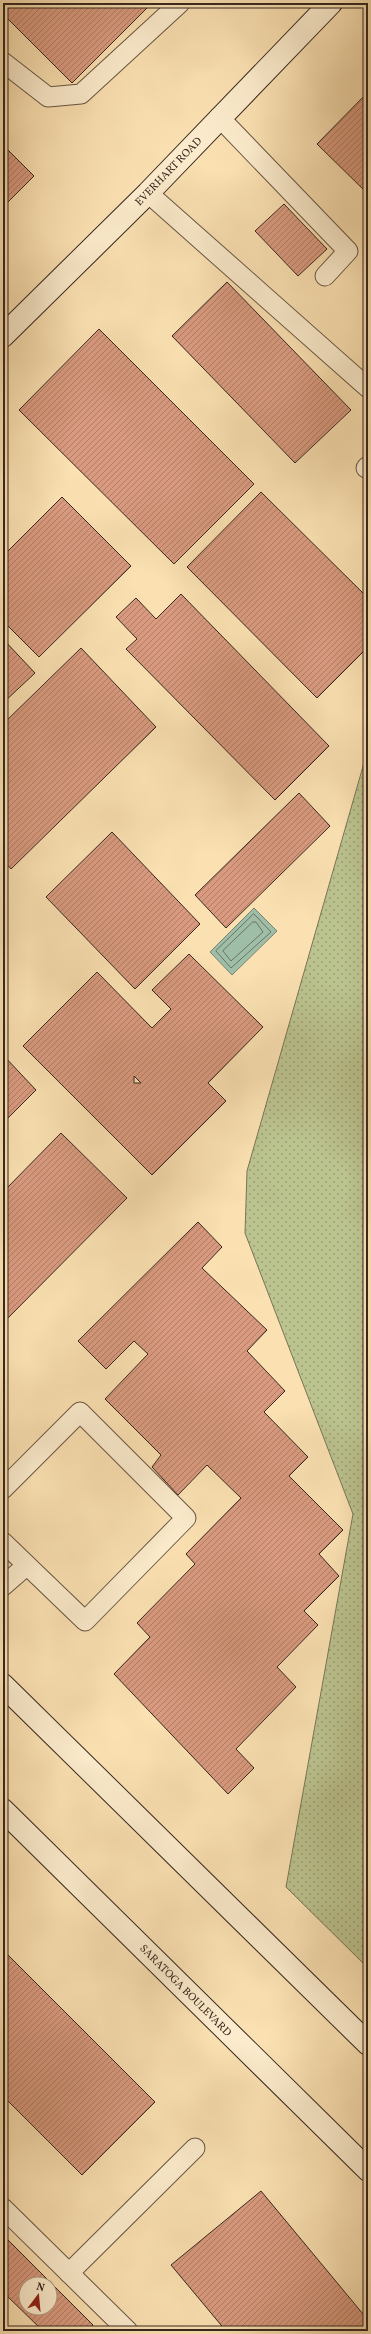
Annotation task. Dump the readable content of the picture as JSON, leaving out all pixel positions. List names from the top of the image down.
{
  "streets": {
    "main road": ["EVERHART ROAD", "SARATOGA BOULEVARD"]
  },
  "north": "top"
}
